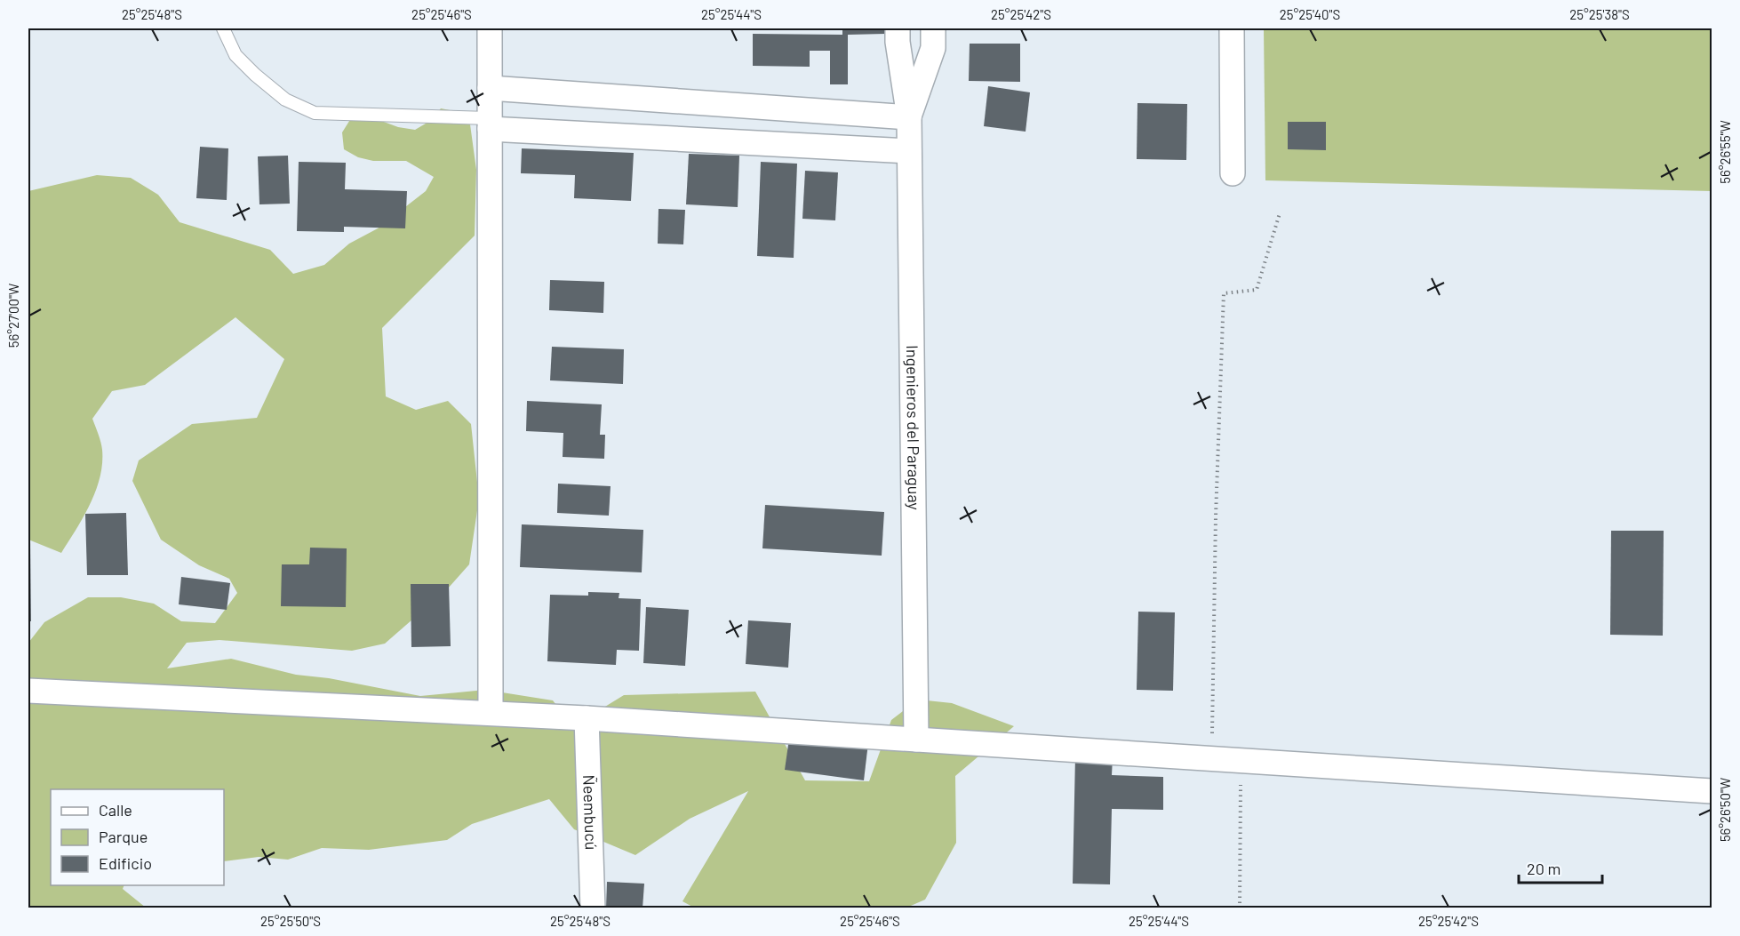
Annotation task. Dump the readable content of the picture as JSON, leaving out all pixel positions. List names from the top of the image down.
{
  "streets": {
    "street": ["Ingenieros del Paraguay", "Ñeembucú"]
  },
  "legend": ["Calle", "Parque", "Edificio"],
  "scale_bar": "20 m",
  "coordinates": [
    "25°25'48\"S",
    "25°25'46\"S",
    "25°25'44\"S",
    "25°25'42\"S",
    "25°25'40\"S",
    "25°25'38\"S",
    "56°26'55\"W",
    "56°27'00\"W",
    "56°26'50\"W",
    "25°25'50\"S"
  ]
}
